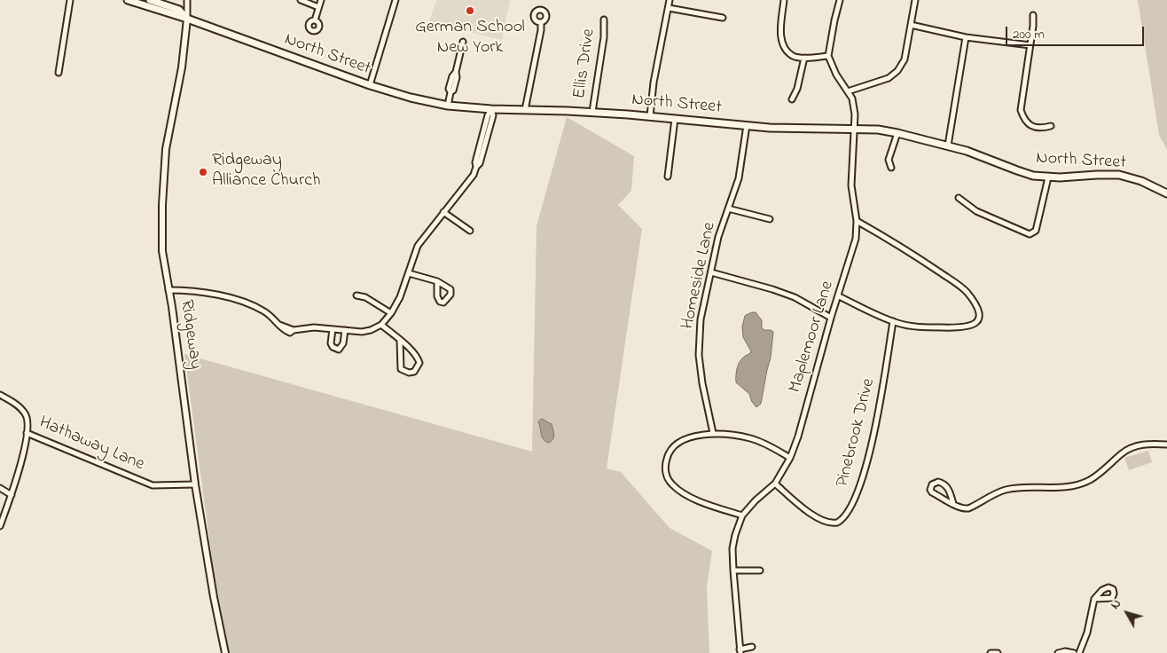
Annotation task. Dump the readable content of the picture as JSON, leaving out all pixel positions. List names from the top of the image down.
{
  "streets": {
    "main road": ["North Street"],
    "street": [
      "Ellis Drive",
      "Homeside Lane",
      "Ridgeway",
      "Maplemoor Lane",
      "Pinebrook Drive",
      "Hathaway Lane"
    ]
  },
  "crossings": [
    ["North Street", "Ellis Drive"],
    ["North Street", "Homeside Lane"],
    ["North Street", "Ridgeway"],
    ["North Street", "Maplemoor Lane"],
    ["Ridgeway", "Hathaway Lane"],
    ["Maplemoor Lane", "Pinebrook Drive"]
  ],
  "places": ["German School New York", "Ridgeway Alliance Church"],
  "scale_bar": "200 m",
  "north": "top left"
}
